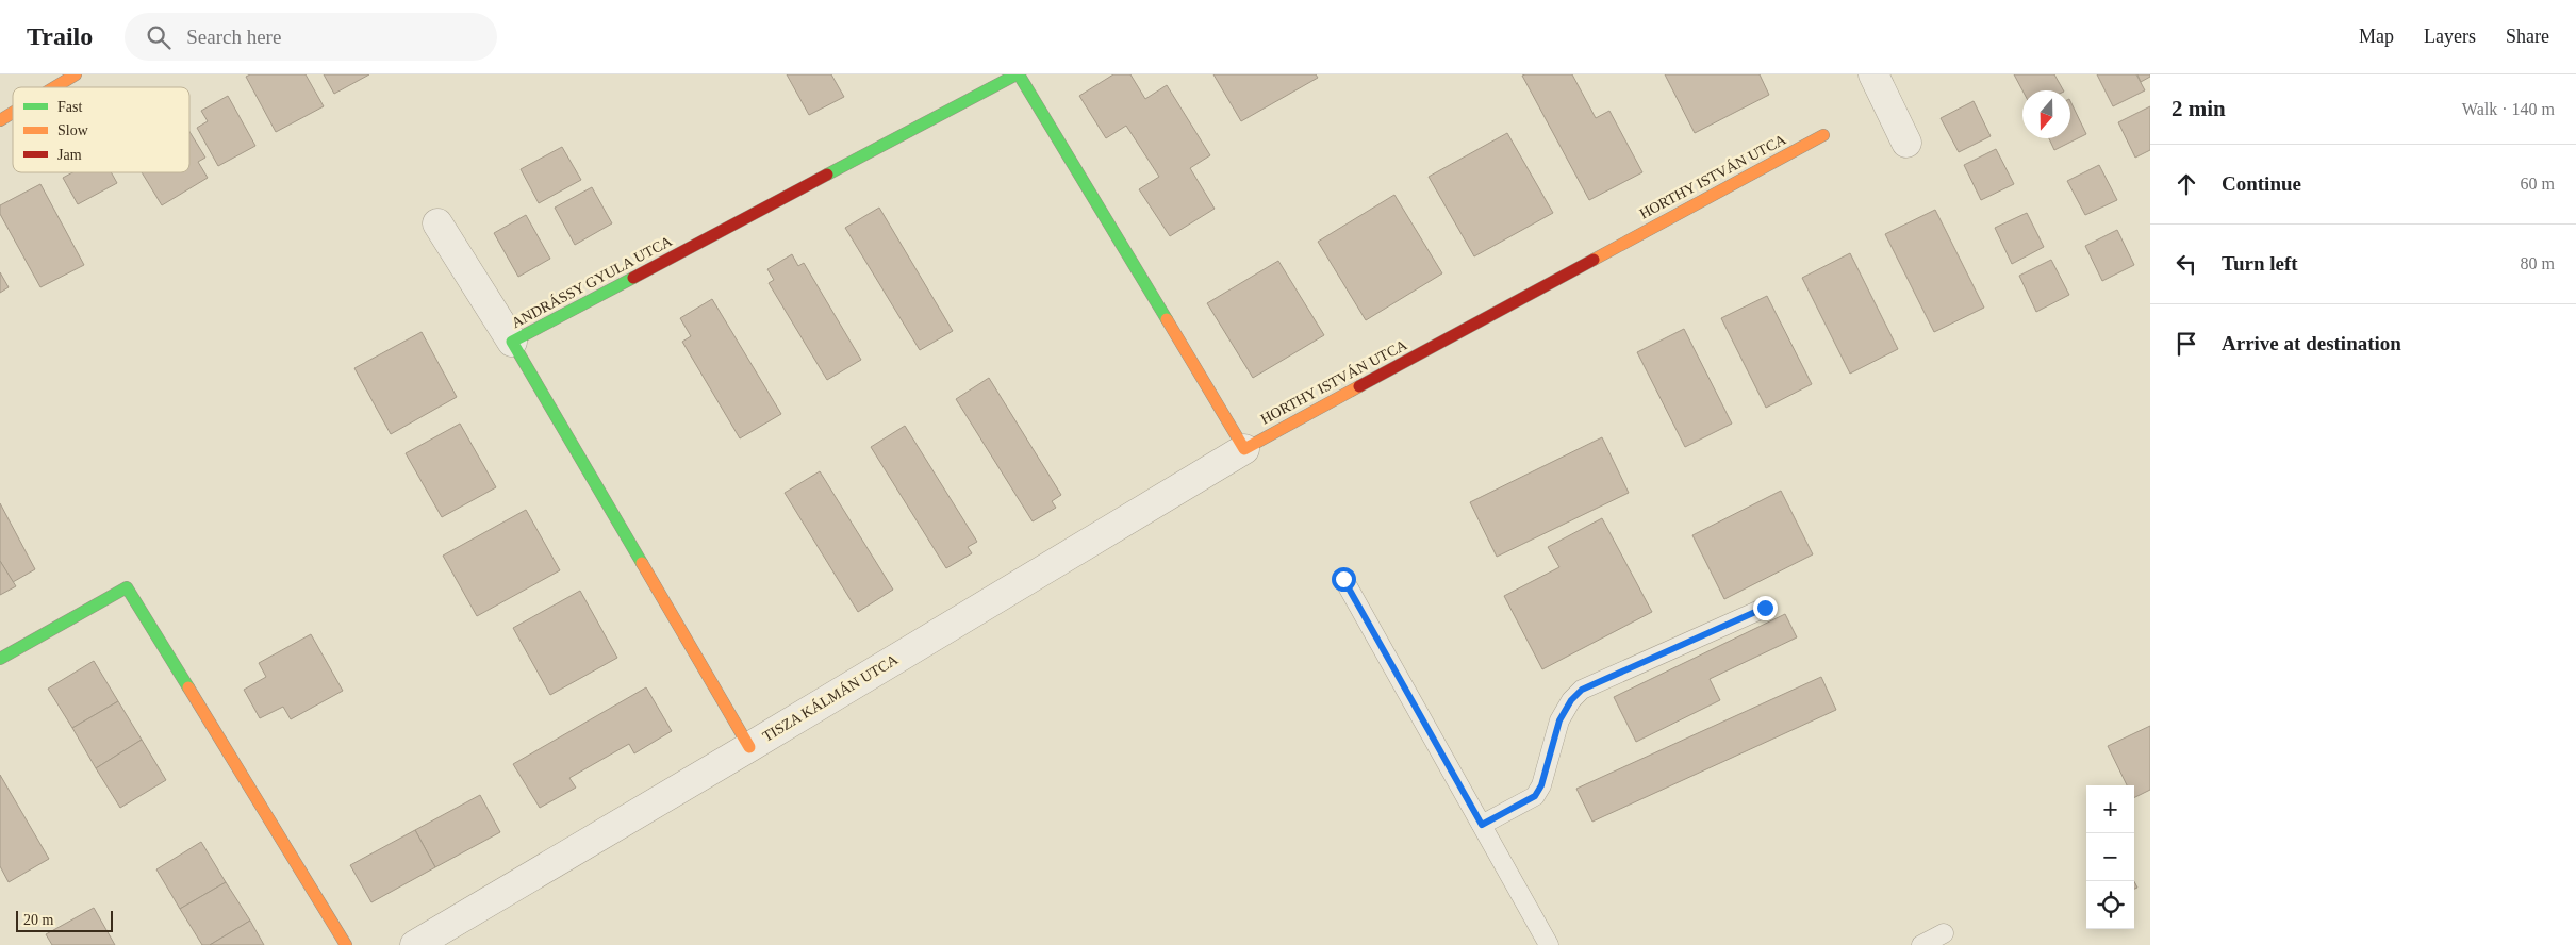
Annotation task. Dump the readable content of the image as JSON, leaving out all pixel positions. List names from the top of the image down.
{
  "streets": {
    "street": ["HORTHY ISTVÁN UTCA", "ANDRÁSSY GYULA UTCA", "TISZA KÁLMÁN UTCA"]
  },
  "crossings": [
    ["HORTHY ISTVÁN UTCA", "TISZA KÁLMÁN UTCA"],
    ["ANDRÁSSY GYULA UTCA", "TISZA KÁLMÁN UTCA"]
  ],
  "legend": ["Fast", "Slow", "Jam"],
  "scale_bar": "20 m",
  "north": "bottom",
  "page": {
    "header": "Trailo",
    "search": "Search here",
    "nav": ["Map", "Layers", "Share"],
    "heading": ["2 min", "Walk · 140 m"],
    "list": [
      ["Continue", "60 m"],
      ["Turn left", "80 m"],
      "Arrive at destination"
    ],
    "map_buttons": ["+", "−"],
    "scale": "20 m"
  }
}
